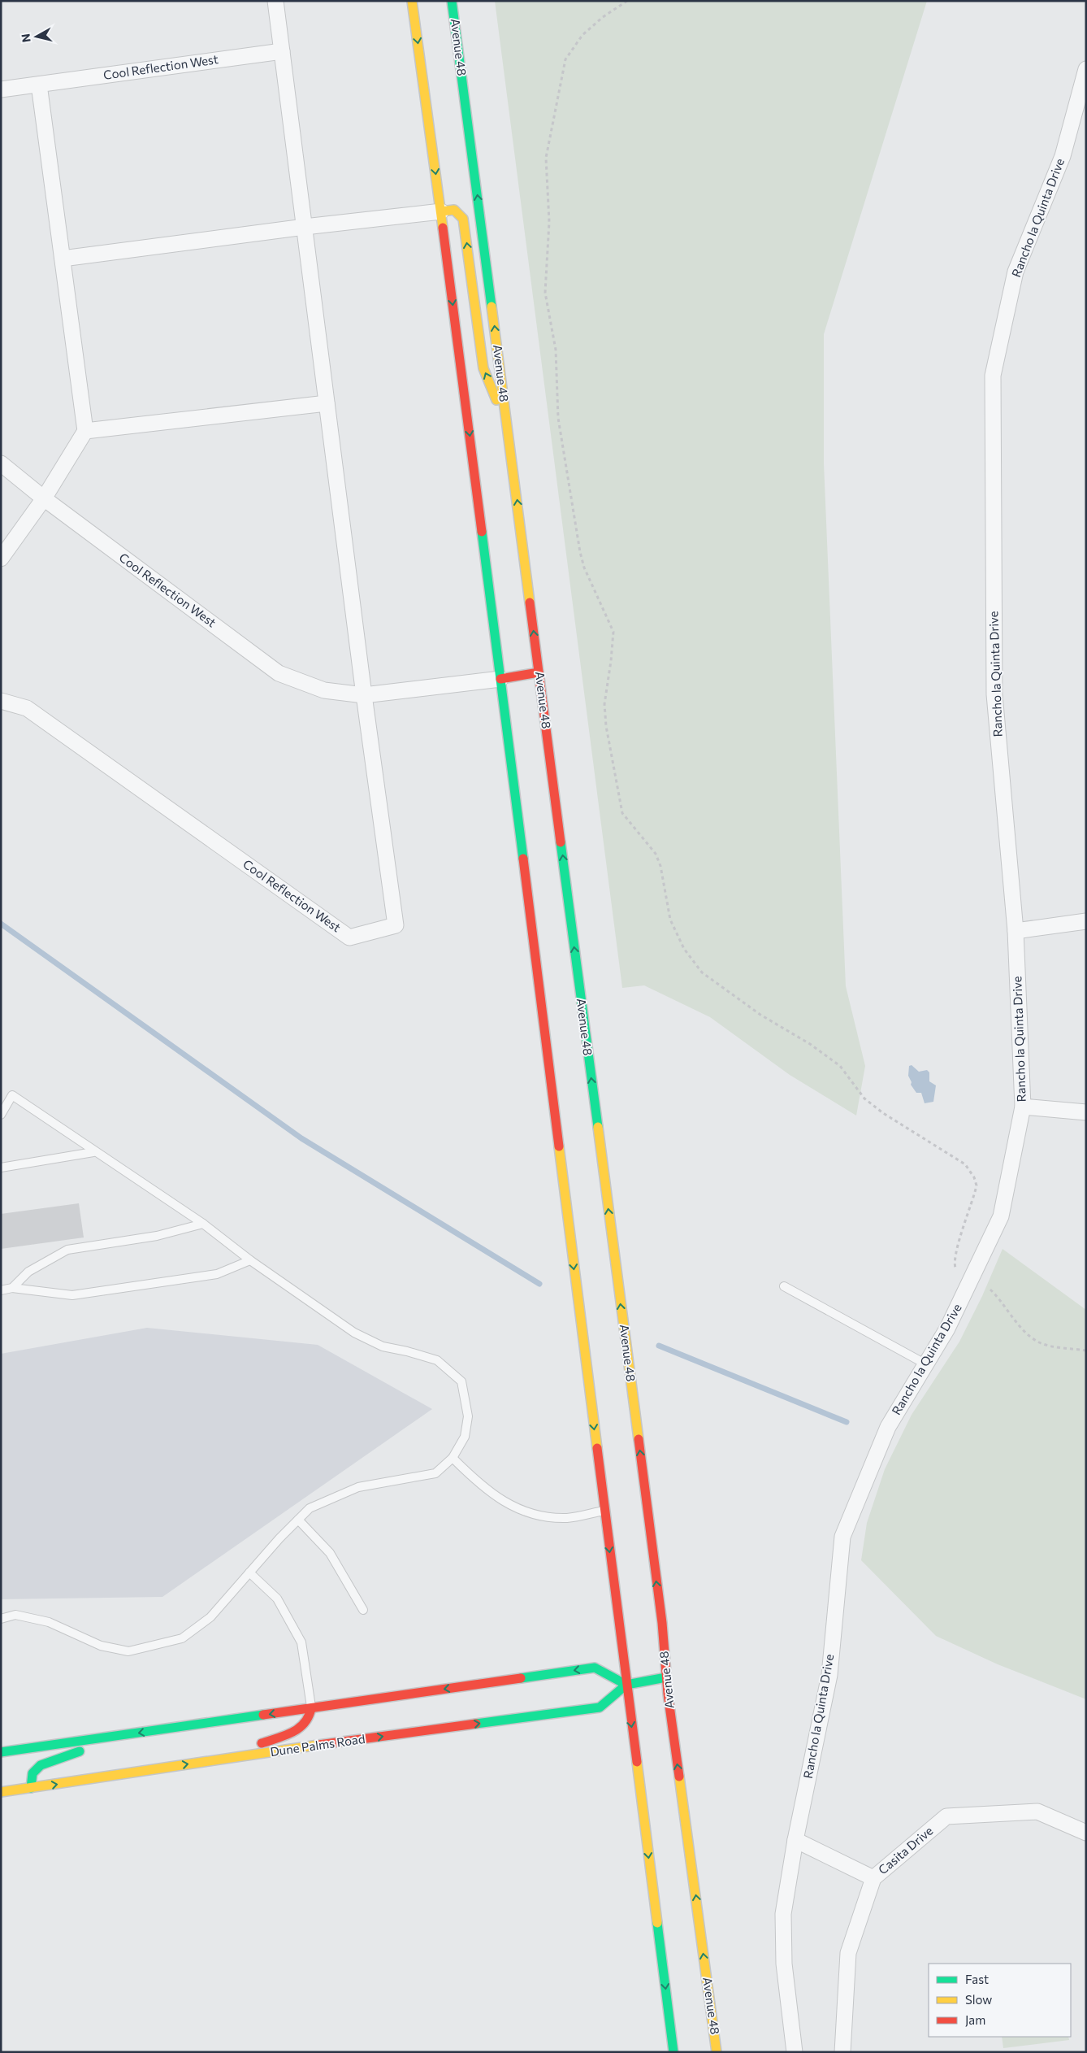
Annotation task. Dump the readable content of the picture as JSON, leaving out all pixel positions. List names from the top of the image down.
{
  "streets": {
    "main road": ["Avenue 48", "Dune Palms Road"],
    "street": ["Cool Reflection West", "Rancho la Quinta Drive", "Casita Drive"]
  },
  "legend": ["Fast", "Slow", "Jam"],
  "north": "left"
}
